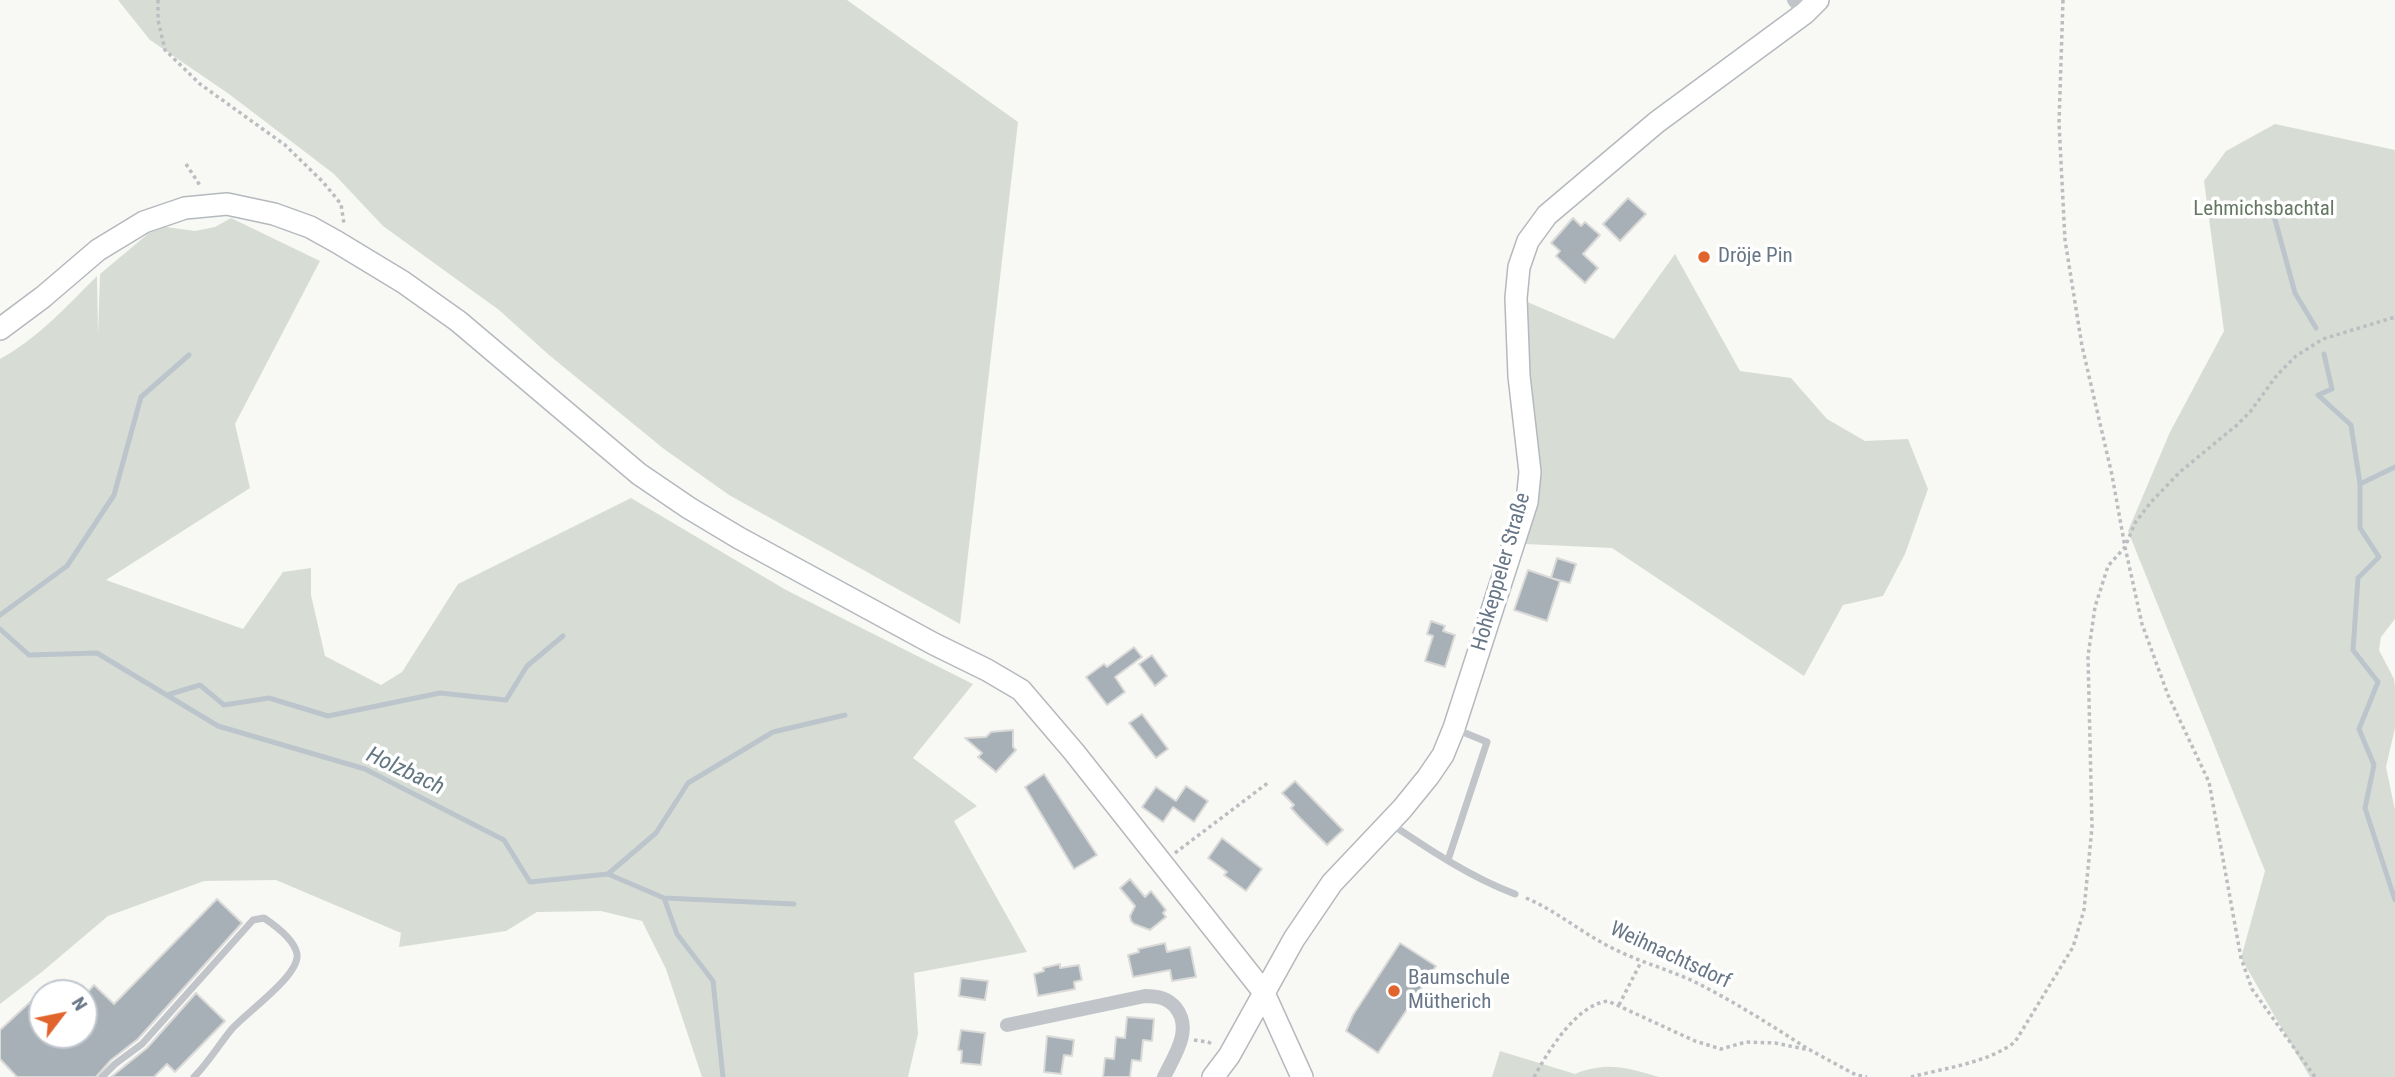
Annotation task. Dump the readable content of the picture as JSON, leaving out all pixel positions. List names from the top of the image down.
{
  "streets": {
    "street": ["Hohkeppeler Straße"],
    "path": ["Weihnachtsdorf"]
  },
  "water": ["Holzbach"],
  "parks": ["Lehmichsbachtal"],
  "places": ["Dröje Pin", "Baumschule Mütherich"],
  "north": "top right"
}
